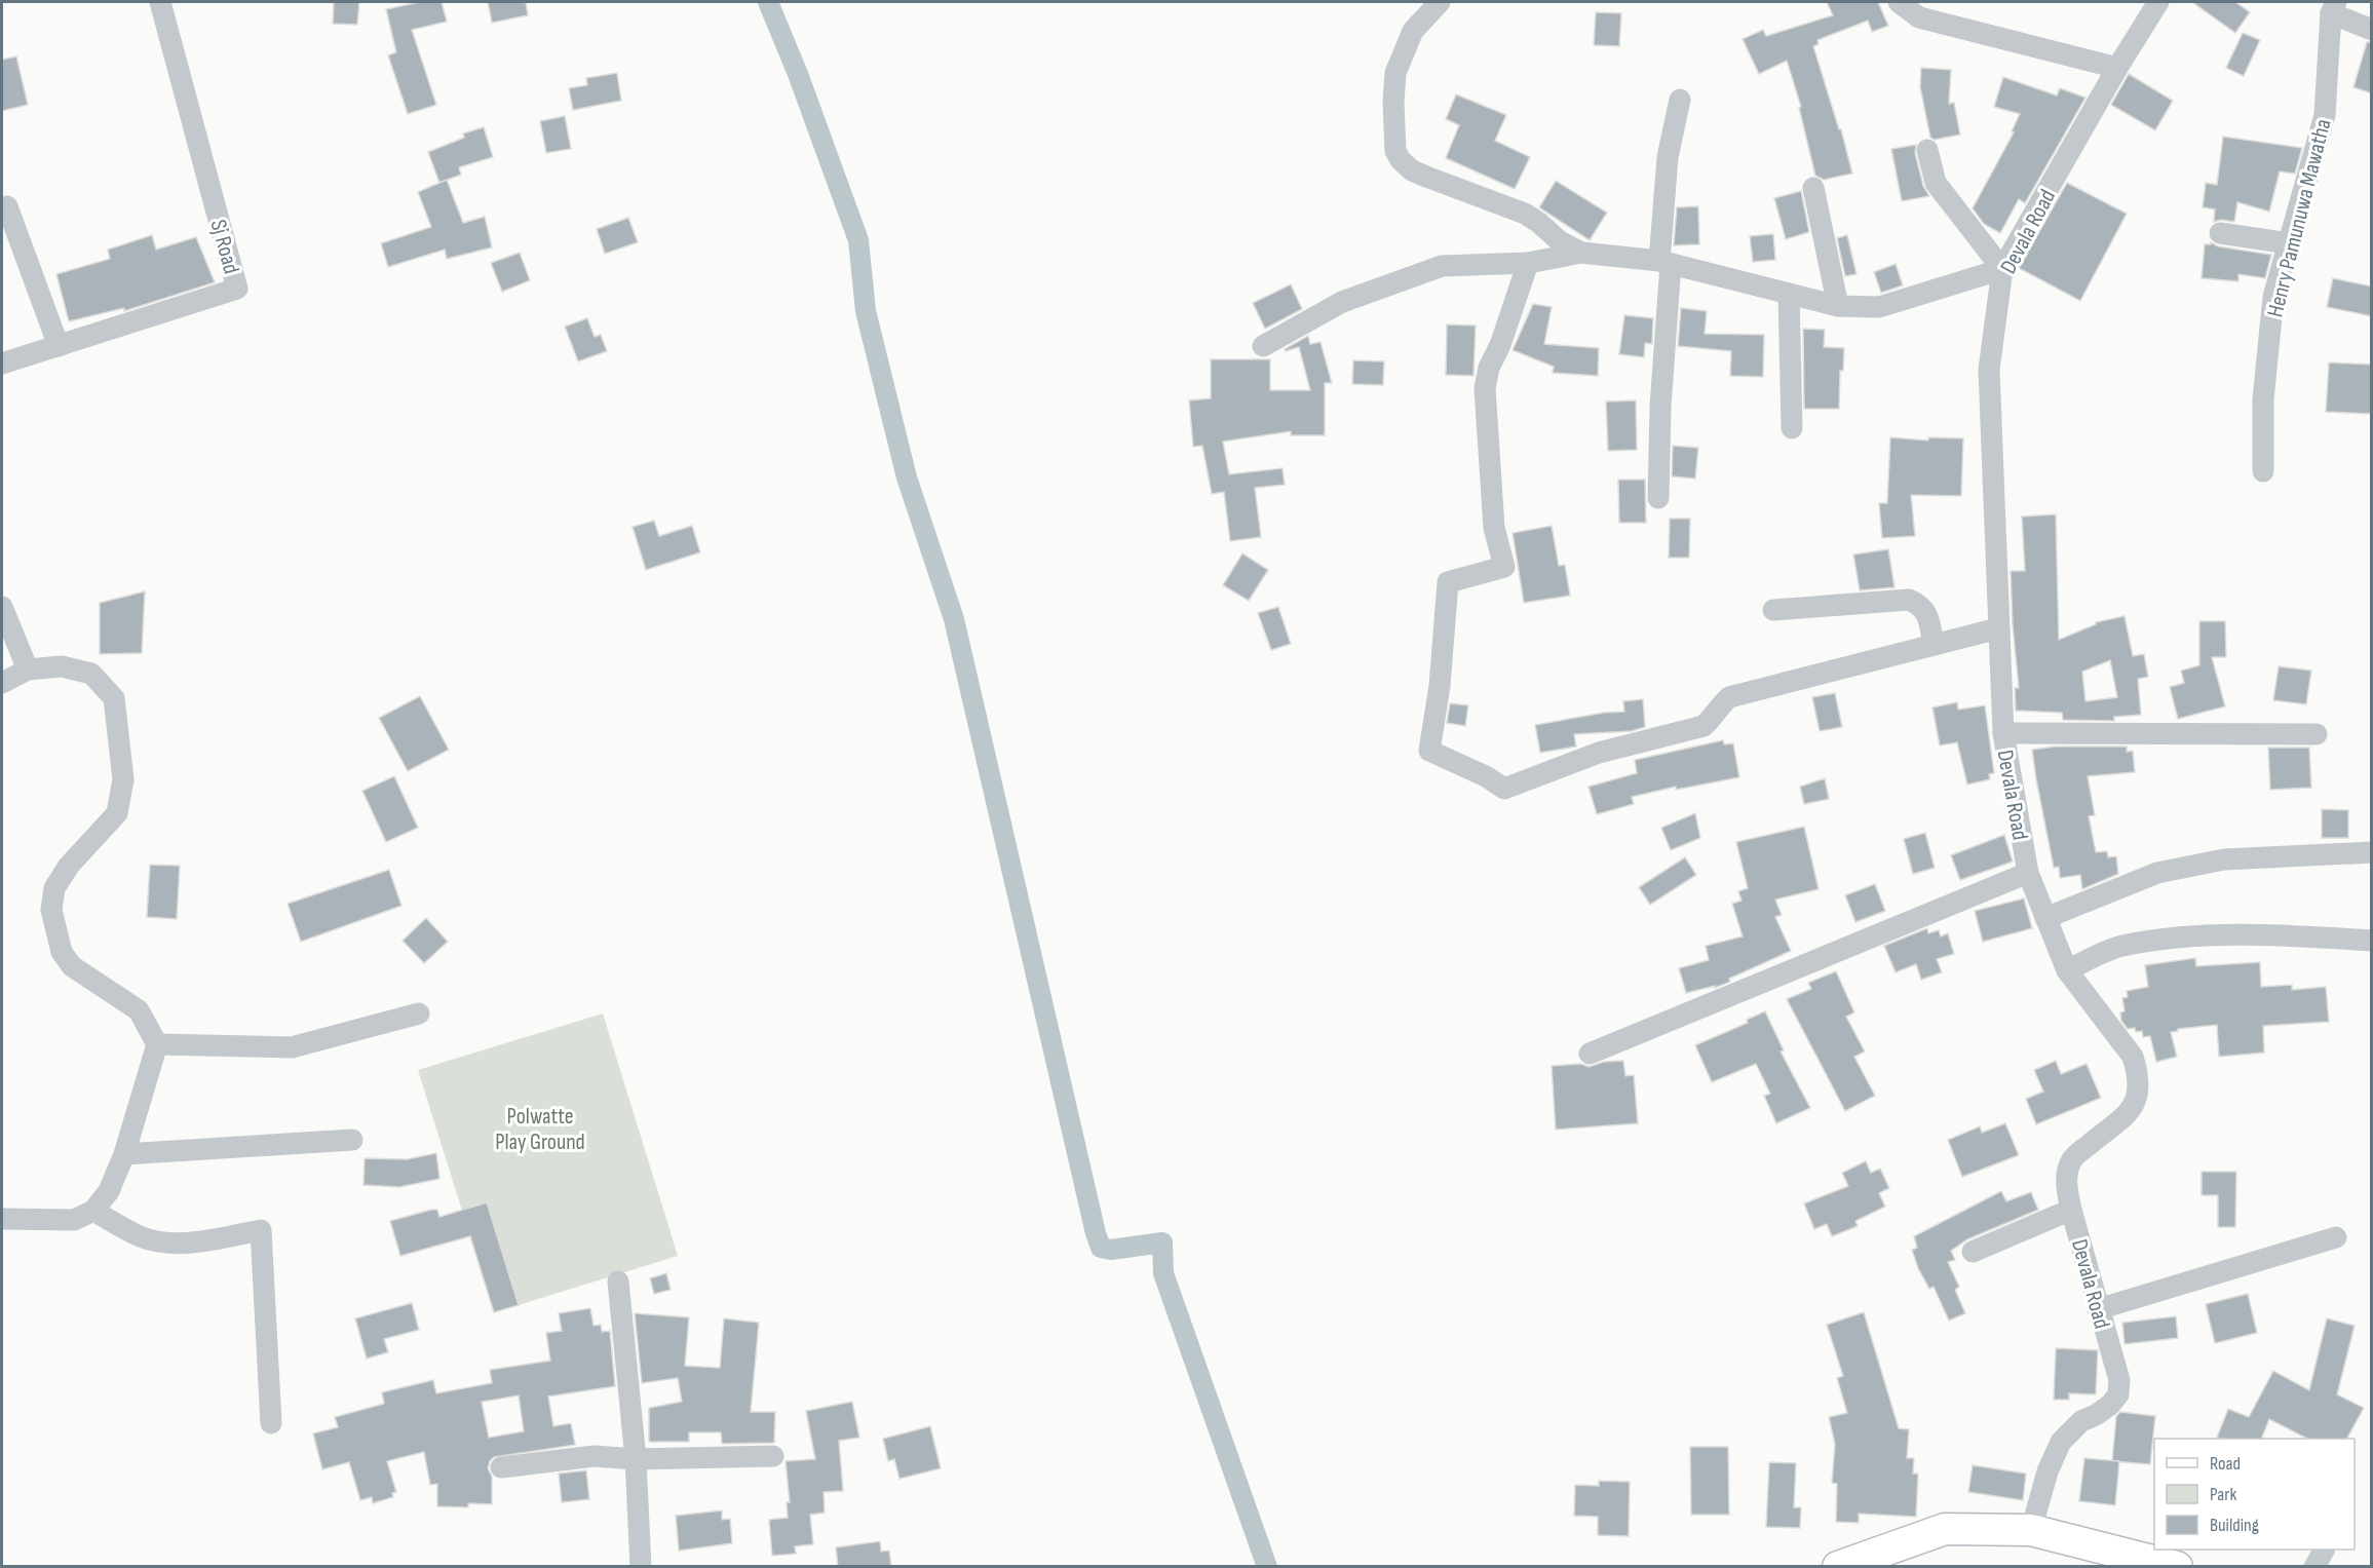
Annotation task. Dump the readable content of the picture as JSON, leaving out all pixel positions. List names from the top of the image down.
{
  "streets": {
    "street": ["Henry Pamunuwa Mawatha", "Devala Road", "Sj Road"]
  },
  "parks": ["Polwatte Play Ground"],
  "legend": ["Road", "Park", "Building"]
}
